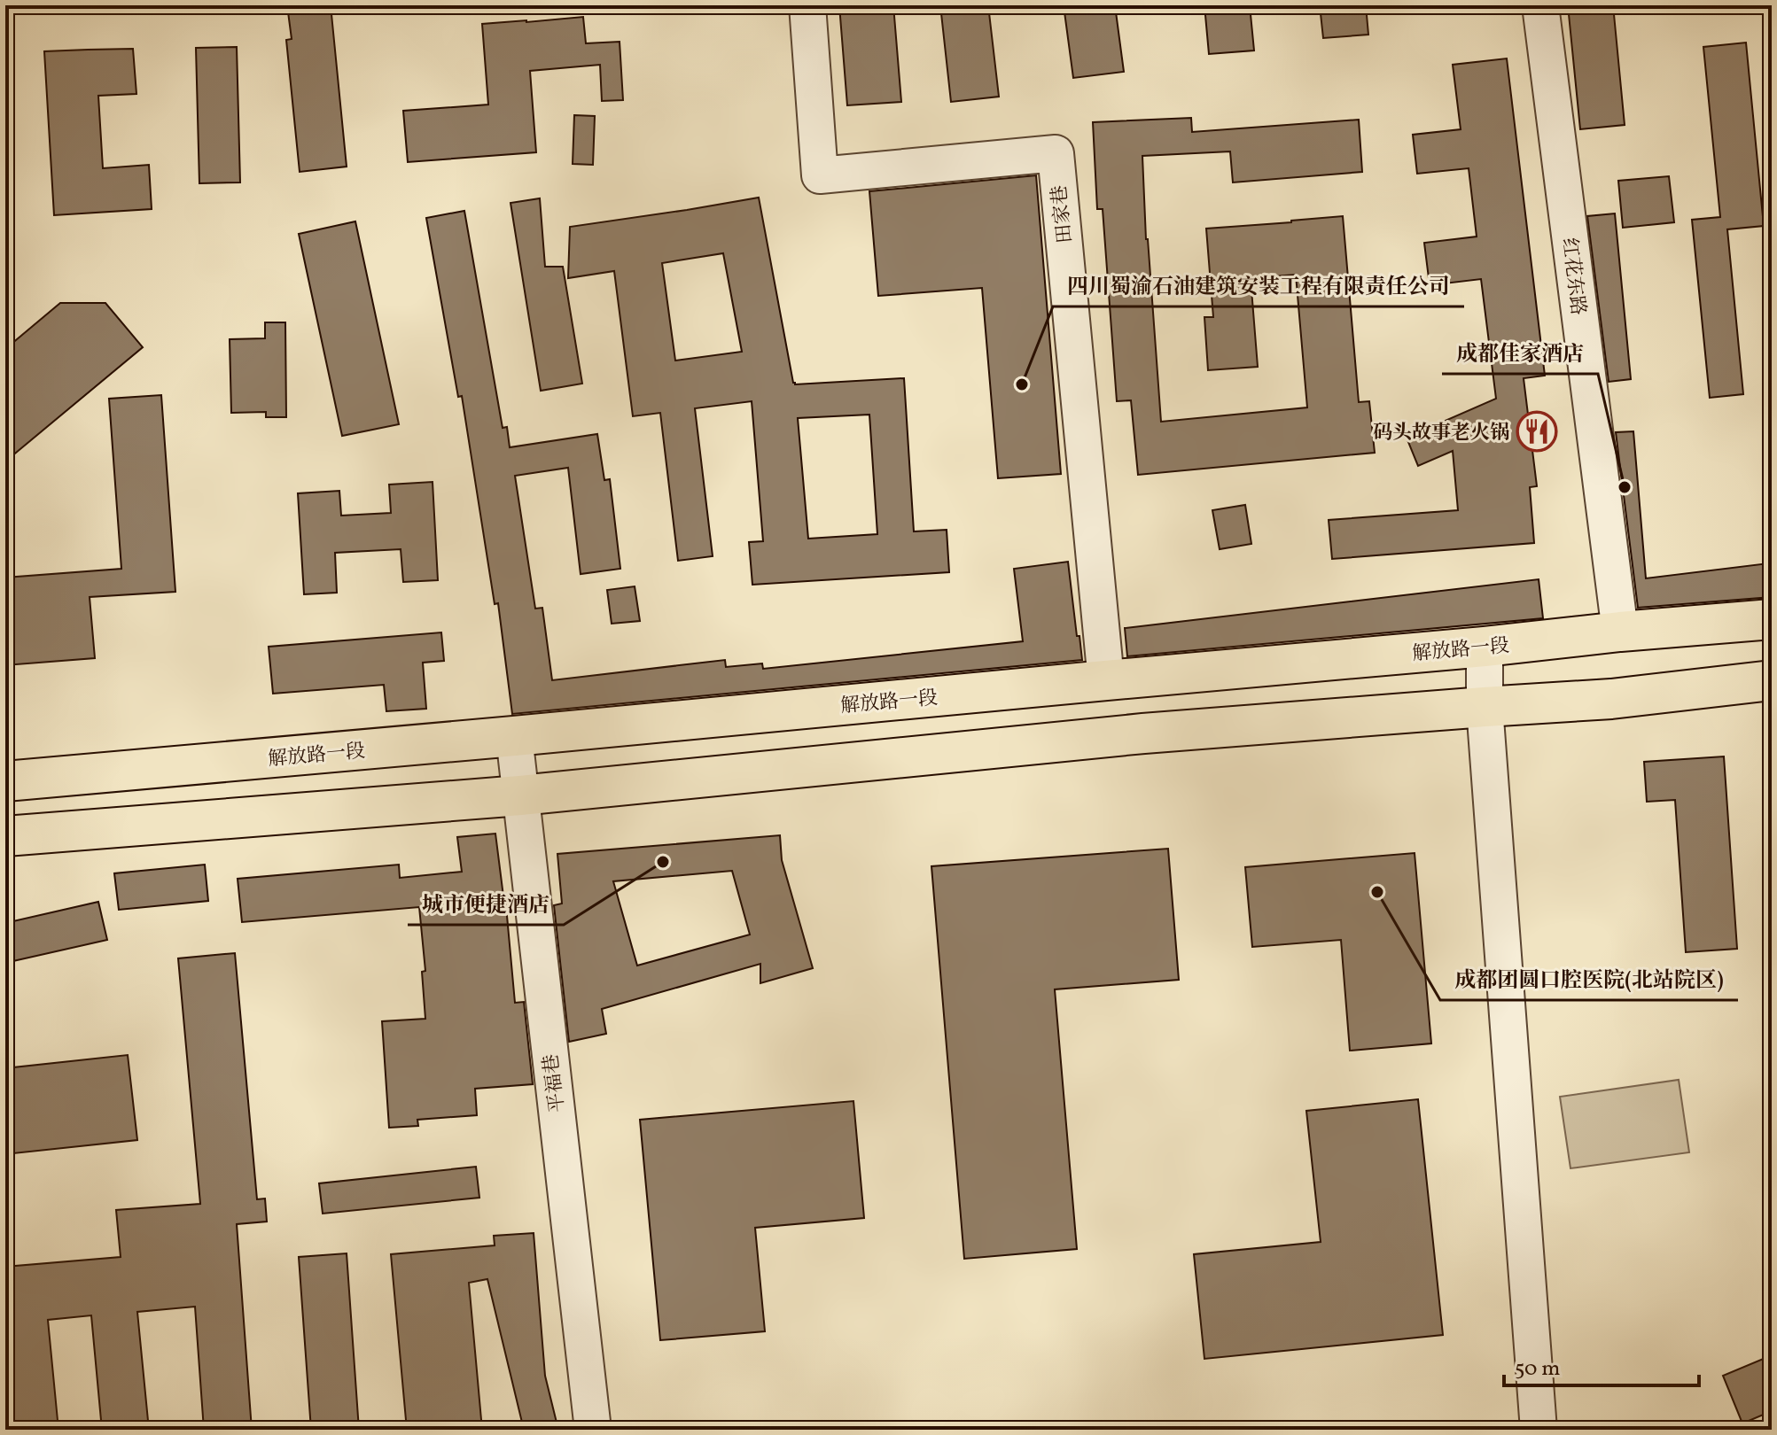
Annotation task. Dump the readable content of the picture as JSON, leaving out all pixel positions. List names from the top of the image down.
{
  "streets": {
    "main road": ["解放路一段"],
    "street": ["田家巷", "红花东路", "平福巷"]
  },
  "crossings": [
    ["田家巷", "解放路一段"],
    ["红花东路", "解放路一段"],
    ["解放路一段", "平福巷"]
  ],
  "places": {
    "other": [
      "四川蜀渝石油建筑安装工程有限责任公司",
      "成都佳家酒店",
      "城市便捷酒店",
      "成都团圆口腔医院(北站院区)"
    ],
    "restaurant": ["码头故事老火锅"]
  },
  "scale_bar": "50 m"
}
